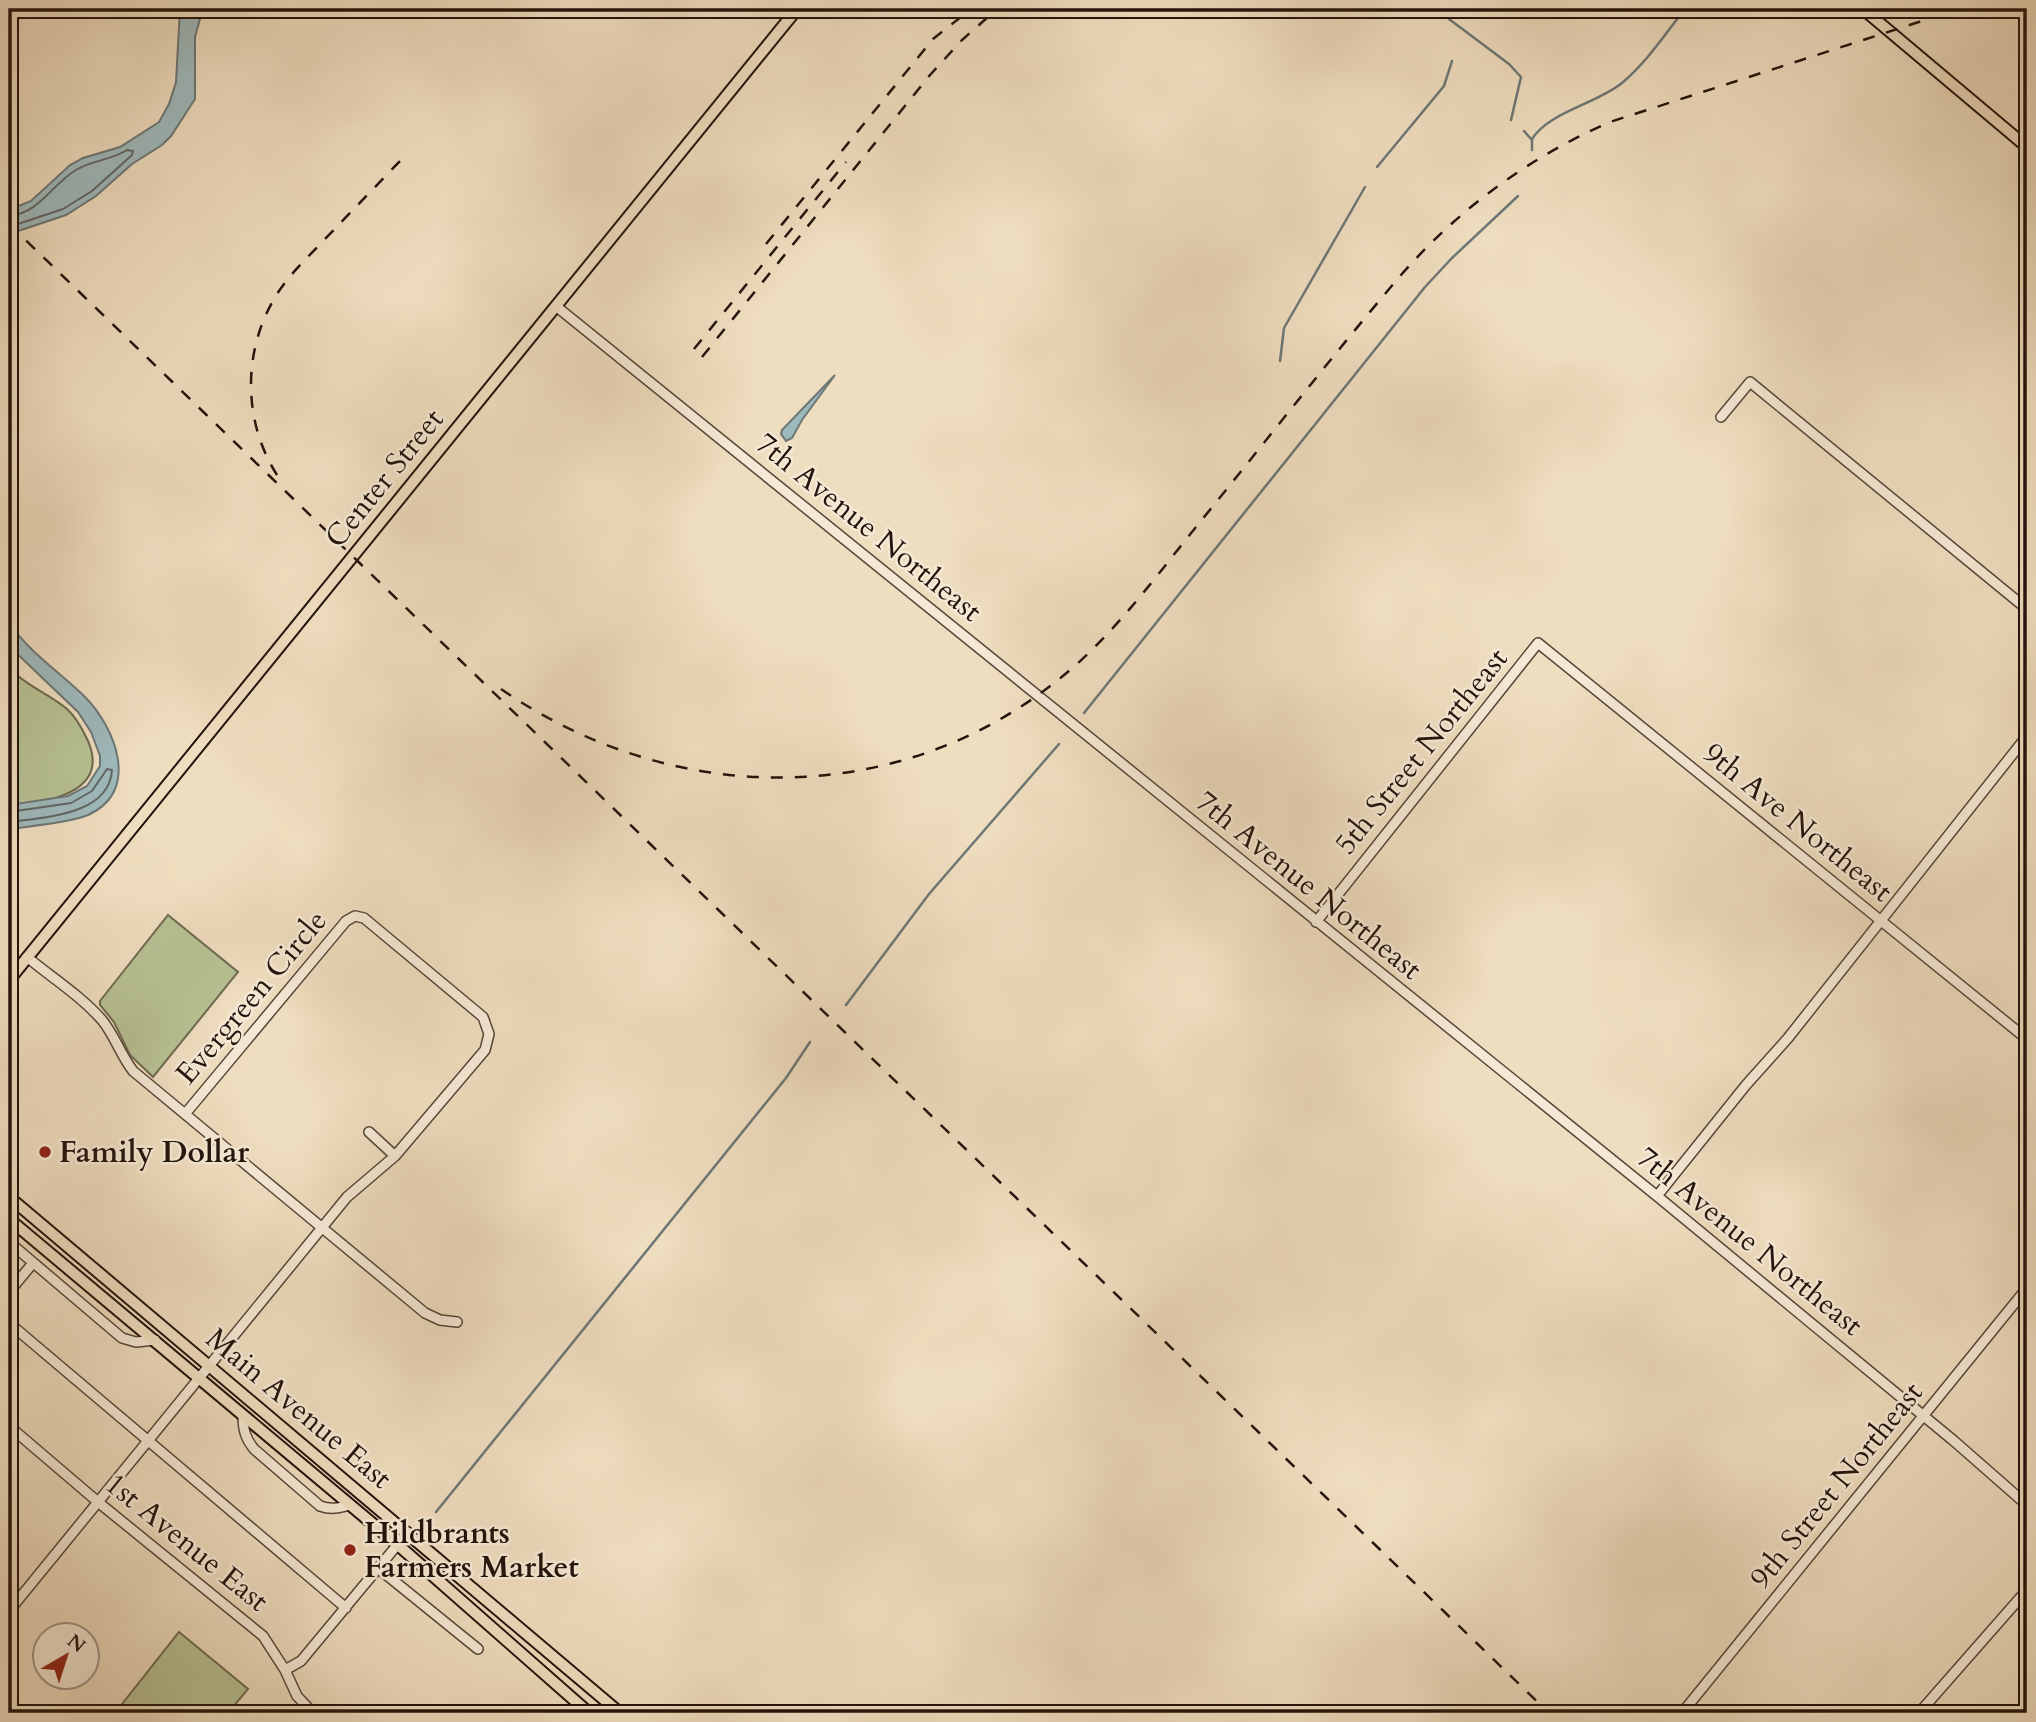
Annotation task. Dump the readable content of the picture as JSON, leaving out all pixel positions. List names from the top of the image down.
{
  "streets": {
    "main road": ["Center Street", "Main Avenue East"],
    "street": [
      "7th Avenue Northeast",
      "5th Street Northeast",
      "9th Ave Northeast",
      "Evergreen Circle",
      "9th Street Northeast",
      "1st Avenue East"
    ]
  },
  "crossings": [
    ["Center Street", "7th Avenue Northeast"],
    ["7th Avenue Northeast", "5th Street Northeast"],
    ["7th Avenue Northeast", "9th Street Northeast"],
    ["5th Street Northeast", "9th Ave Northeast"],
    ["Evergreen Circle", "Main Avenue East"],
    ["Evergreen Circle", "1st Avenue East"]
  ],
  "places": ["Family Dollar", "Hildbrants Farmers Market"],
  "north": "top right"
}
